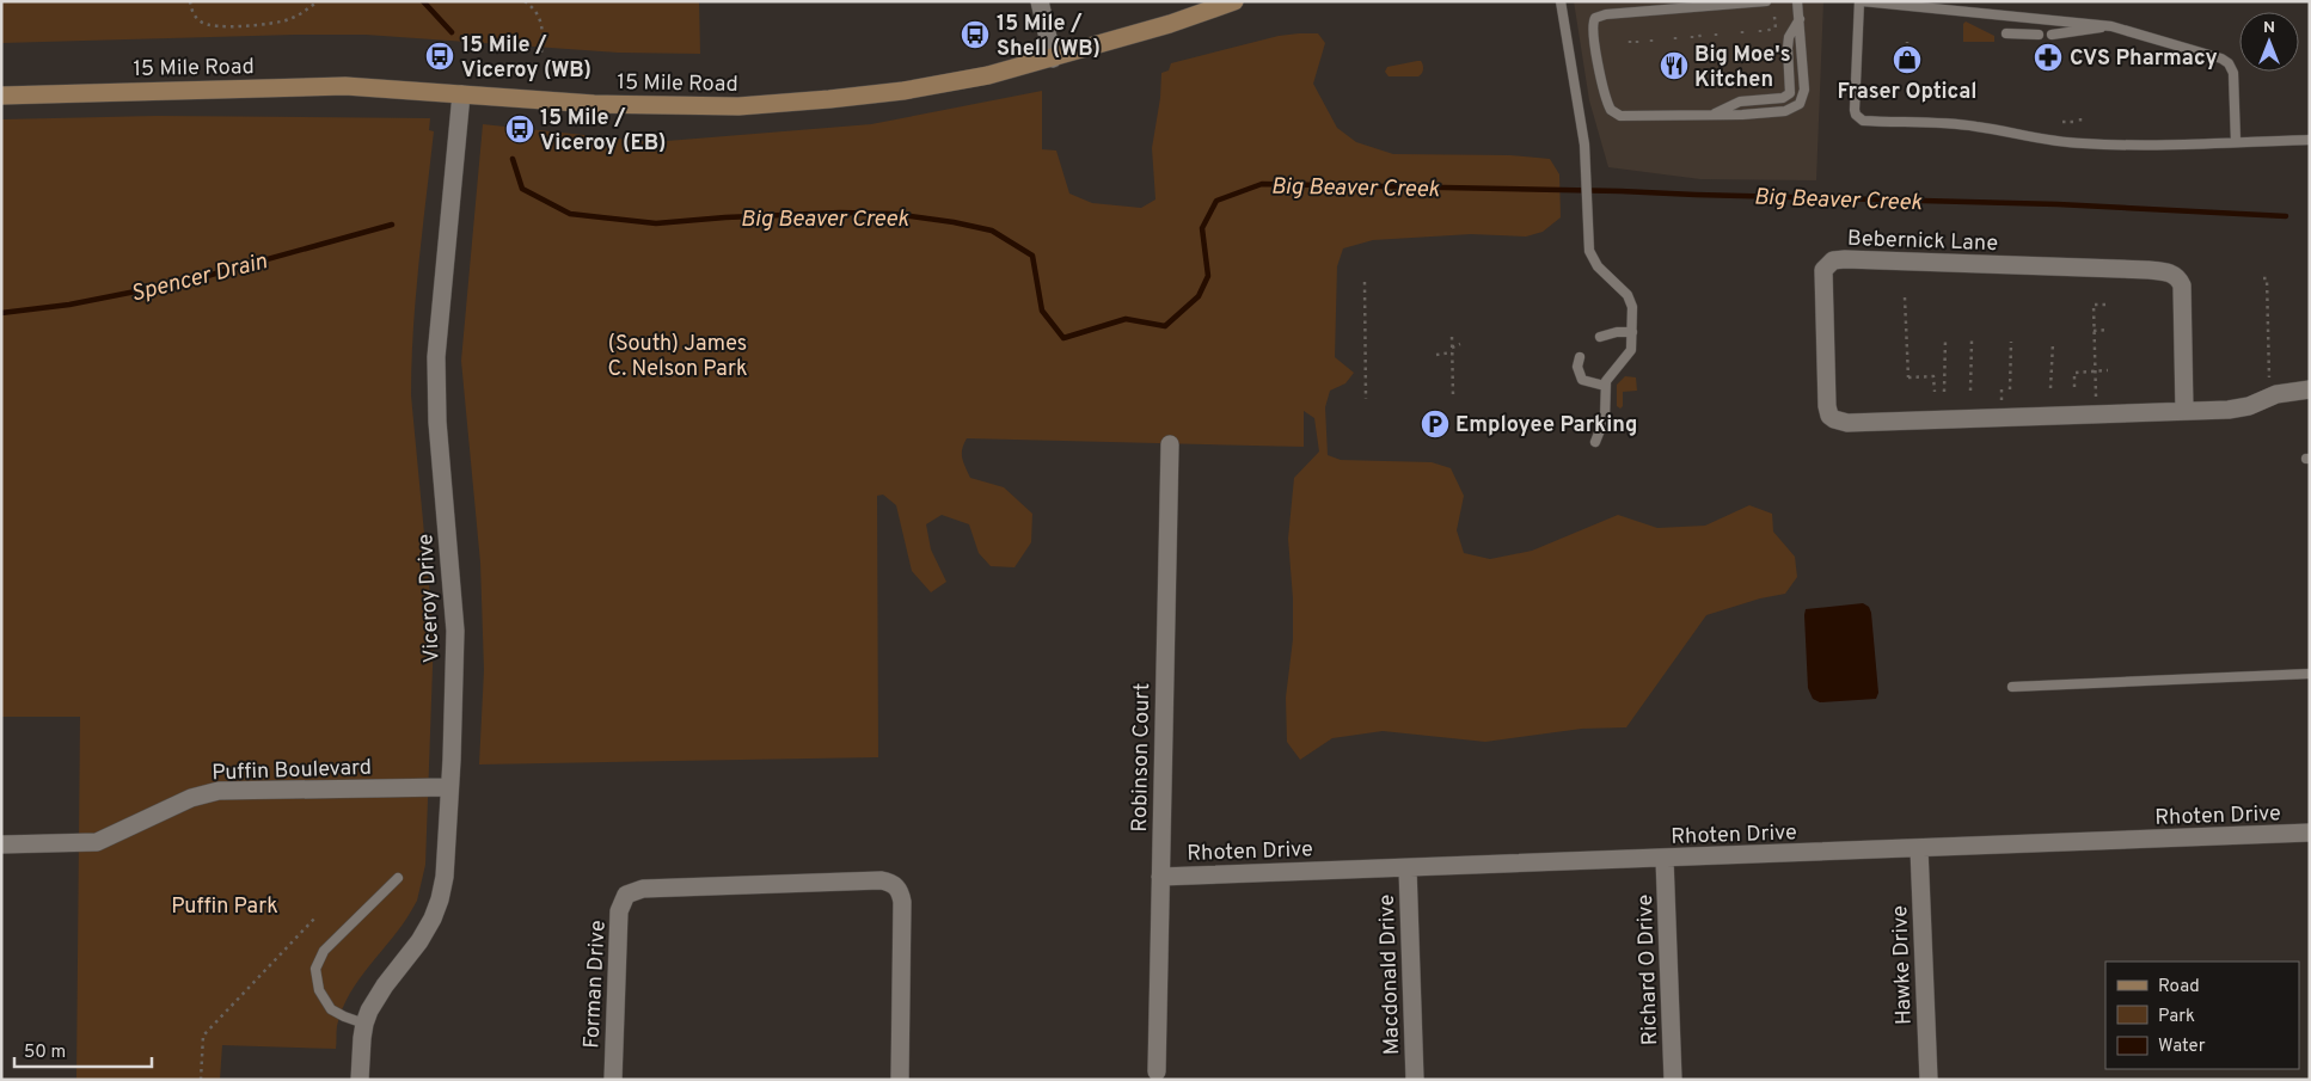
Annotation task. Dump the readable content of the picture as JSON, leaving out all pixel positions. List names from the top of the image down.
{
  "streets": {
    "main road": ["15 Mile Road"],
    "street": [
      "Bebernick Lane",
      "Viceroy Drive",
      "Robinson Court",
      "Puffin Boulevard",
      "Rhoten Drive",
      "Hawke Drive",
      "Richard O Drive",
      "Macdonald Drive",
      "Forman Drive"
    ]
  },
  "crossings": [
    ["15 Mile Road", "Viceroy Drive"],
    ["Viceroy Drive", "Puffin Boulevard"],
    ["Robinson Court", "Rhoten Drive"],
    ["Rhoten Drive", "Hawke Drive"],
    ["Rhoten Drive", "Richard O Drive"],
    ["Rhoten Drive", "Macdonald Drive"]
  ],
  "water": ["Big Beaver Creek", "Spencer Drain"],
  "parks": ["(South) James C. Nelson Park", "Puffin Park"],
  "places": {
    "bus stop": ["15 Mile / Shell (WB)", "15 Mile / Viceroy (WB)", "15 Mile / Viceroy (EB)"],
    "pharmacy": ["CVS Pharmacy"],
    "shop": ["Fraser Optical"],
    "restaurant": ["Big Moe's Kitchen"],
    "parking": ["Employee Parking"]
  },
  "legend": ["Road", "Park", "Water"],
  "scale_bar": "50 m",
  "north": "top"
}
